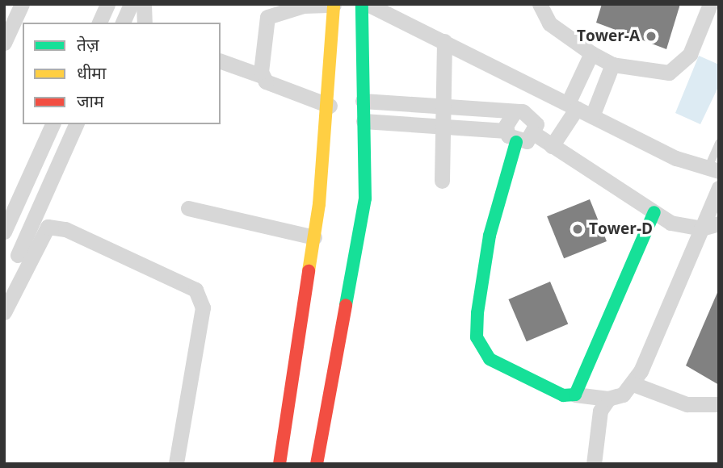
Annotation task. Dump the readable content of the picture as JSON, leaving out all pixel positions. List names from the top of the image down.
{
  "places": ["Tower-A", "Tower-D"],
  "legend": ["तेज़", "धीमा", "जाम"]
}
